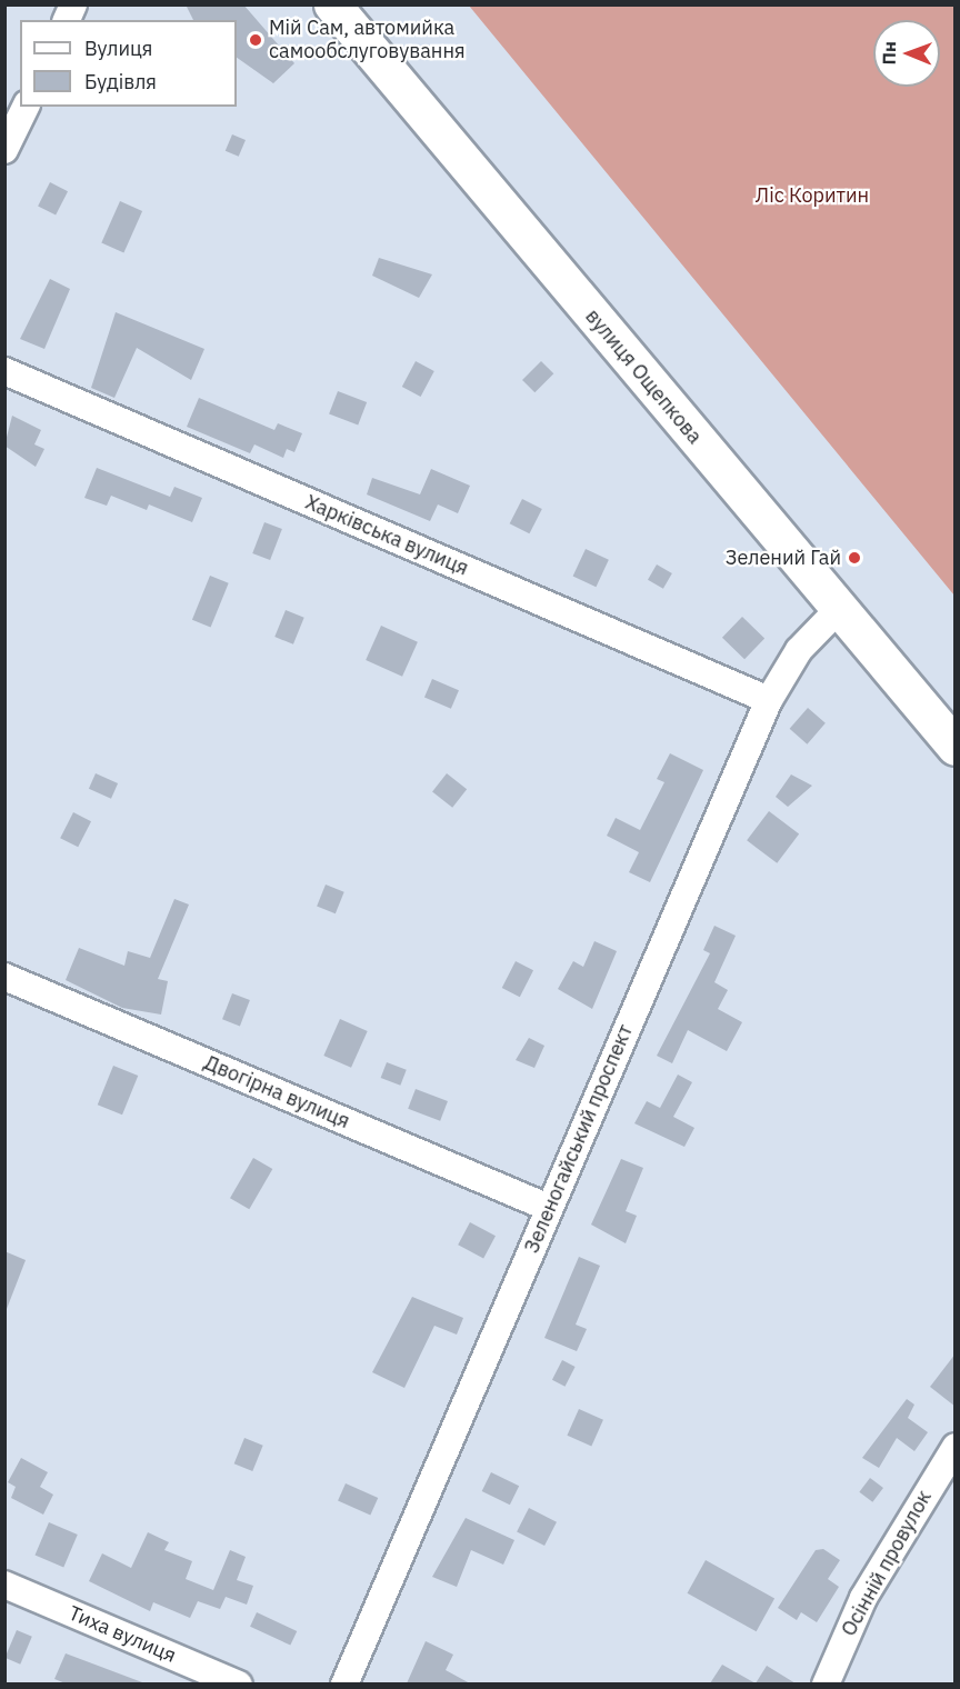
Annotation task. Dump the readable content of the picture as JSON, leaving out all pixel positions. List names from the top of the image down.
{
  "streets": {
    "highway": ["вулиця Ощепкова"],
    "street": [
      "Харківська вулиця",
      "Двогірна вулиця",
      "Зеленогайський проспект",
      "Осінній провулок",
      "Тиха вулиця"
    ]
  },
  "crossings": [
    ["вулиця Ощепкова", "Зеленогайський проспект"],
    ["Харківська вулиця", "Зеленогайський проспект"],
    ["Двогірна вулиця", "Зеленогайський проспект"]
  ],
  "parks": ["Ліс Коритин"],
  "places": ["Мій Сам, автомийка самообслуговування", "Зелений Гай"],
  "legend": ["Вулиця", "Будівля"],
  "north": "left"
}
